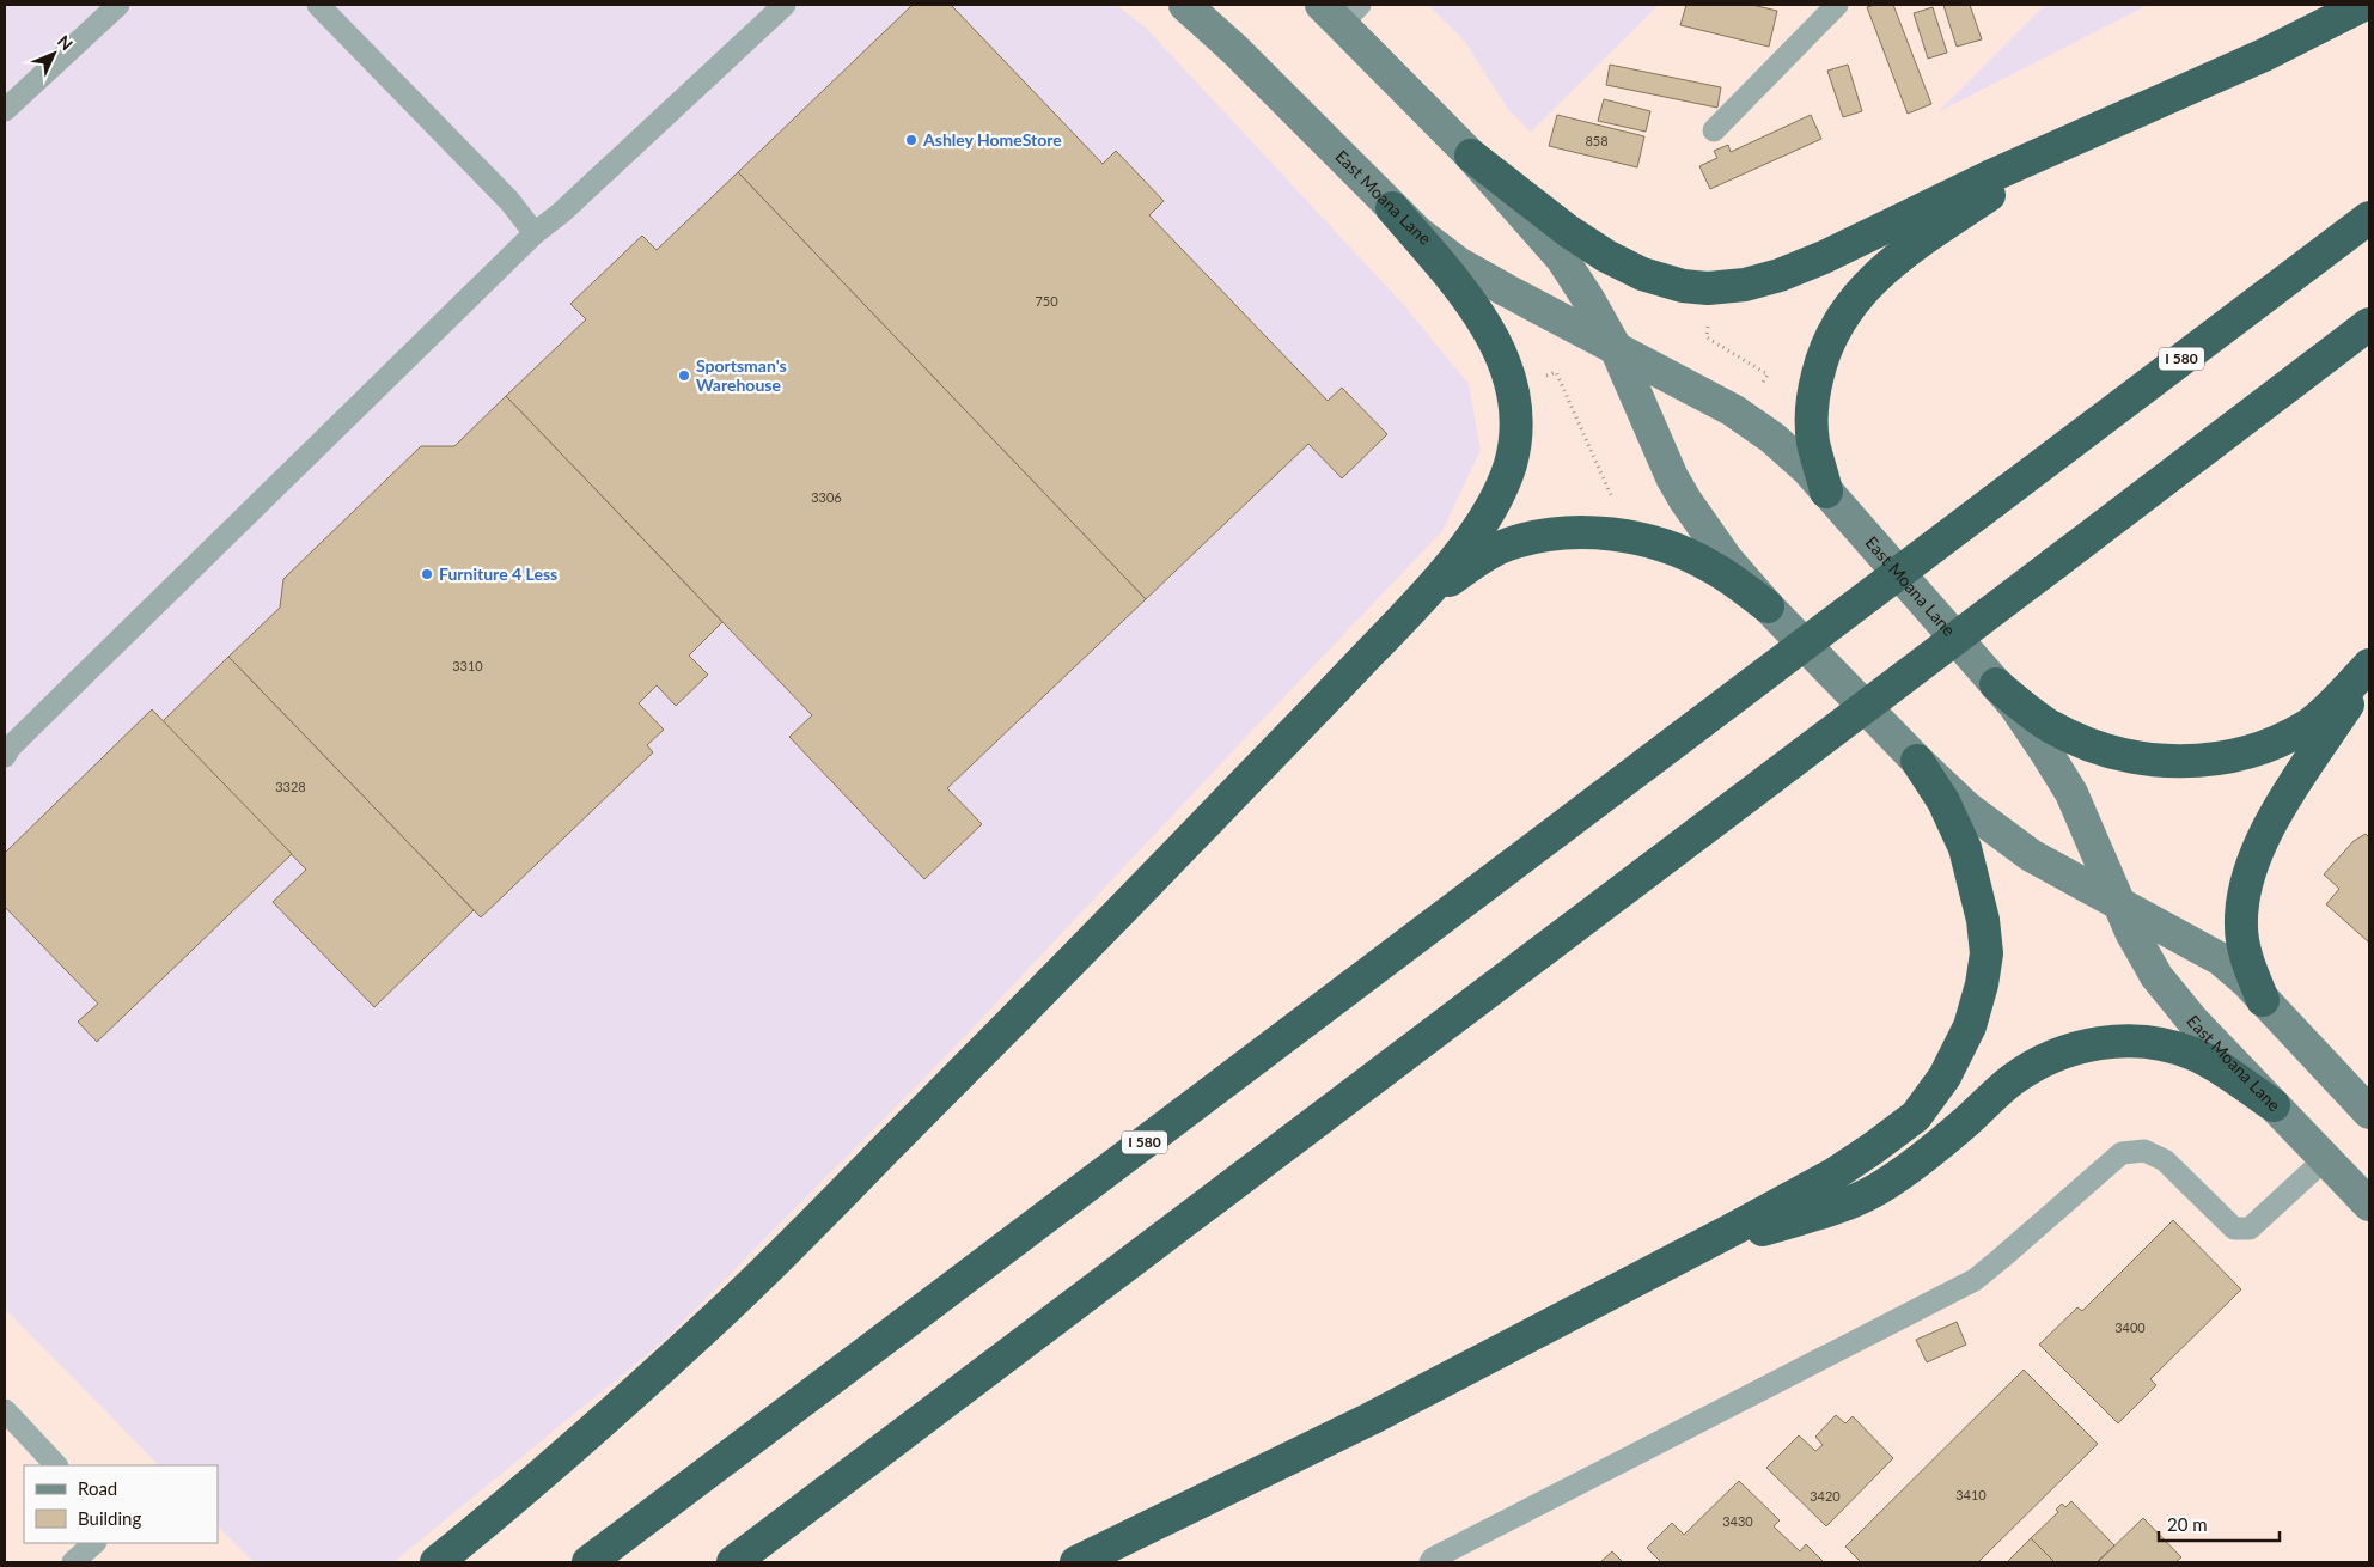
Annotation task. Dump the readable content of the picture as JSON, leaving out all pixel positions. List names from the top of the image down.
{
  "streets": {
    "highway": ["I 580"],
    "main road": ["East Moana Lane"]
  },
  "places": ["Ashley HomeStore", "Sportsman's Warehouse", "Furniture 4 Less"],
  "house_numbers": [
    "858",
    "750",
    "3306",
    "3310",
    "3328",
    "3400",
    "3410",
    "3420",
    "3430"
  ],
  "legend": ["Road", "Building"],
  "scale_bar": "20 m",
  "north": "top right"
}
